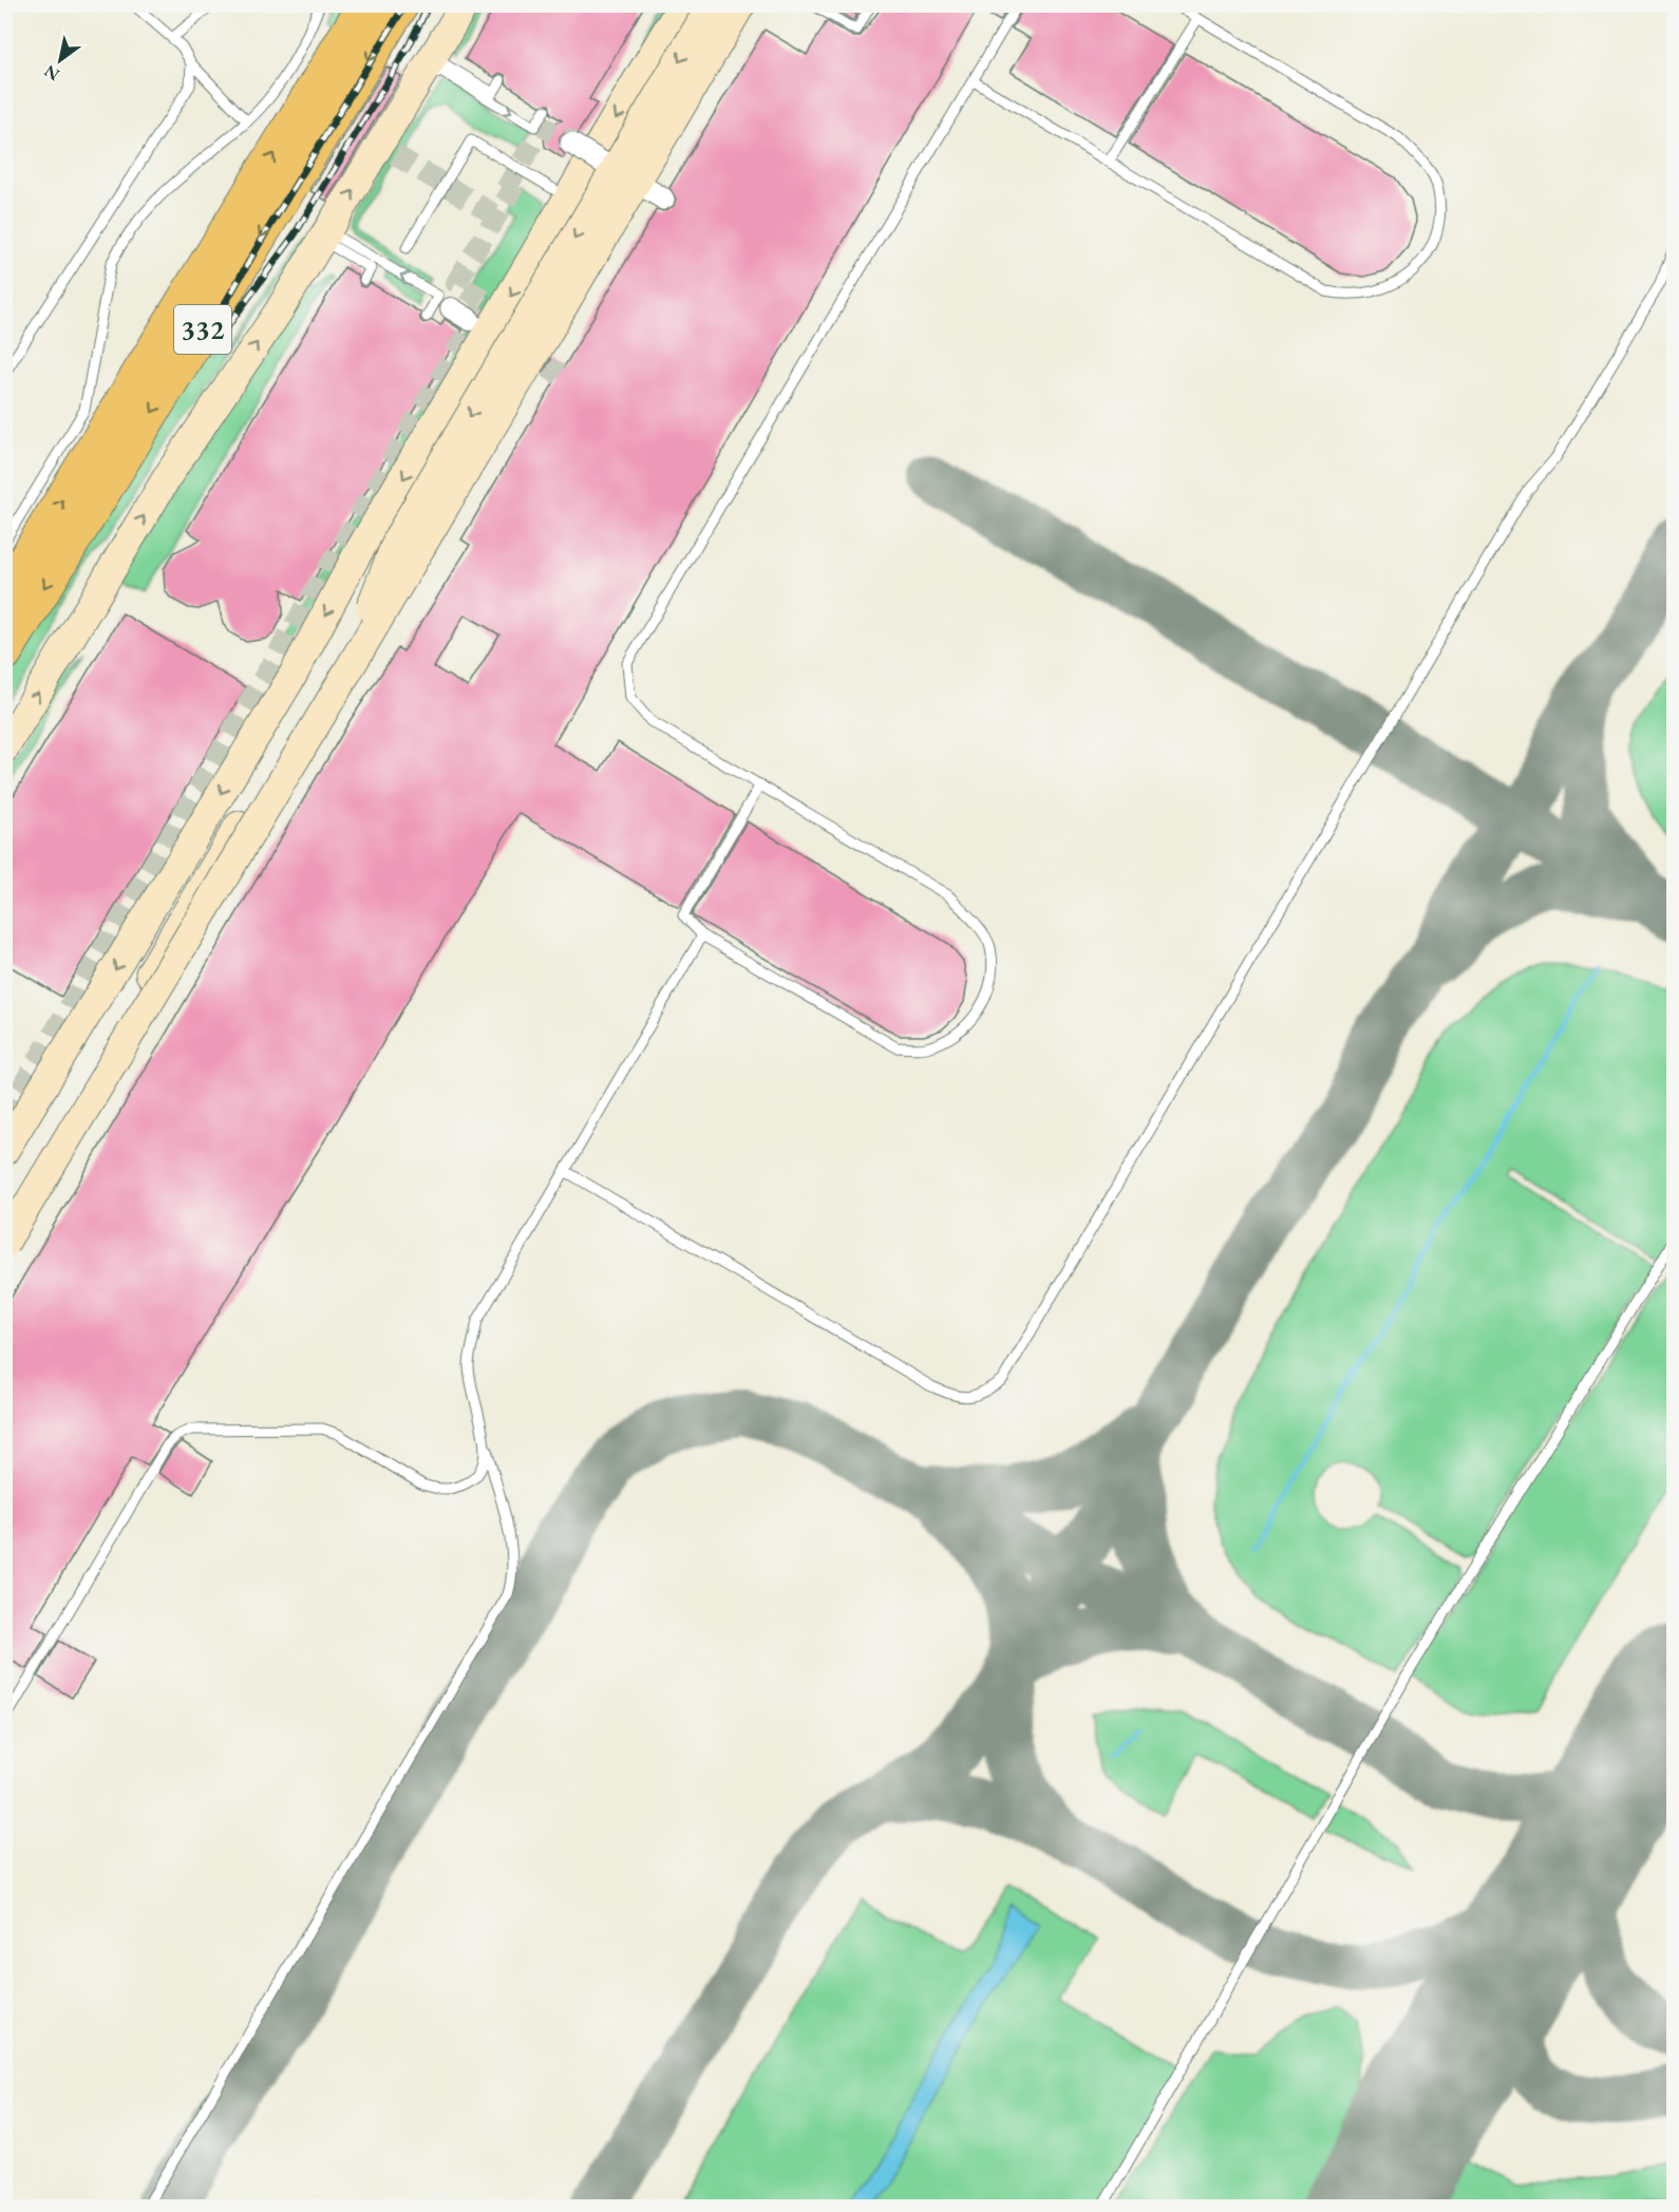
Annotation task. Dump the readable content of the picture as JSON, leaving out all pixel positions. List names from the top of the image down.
{
  "streets": {
    "highway": ["332"]
  },
  "north": "bottom left"
}
